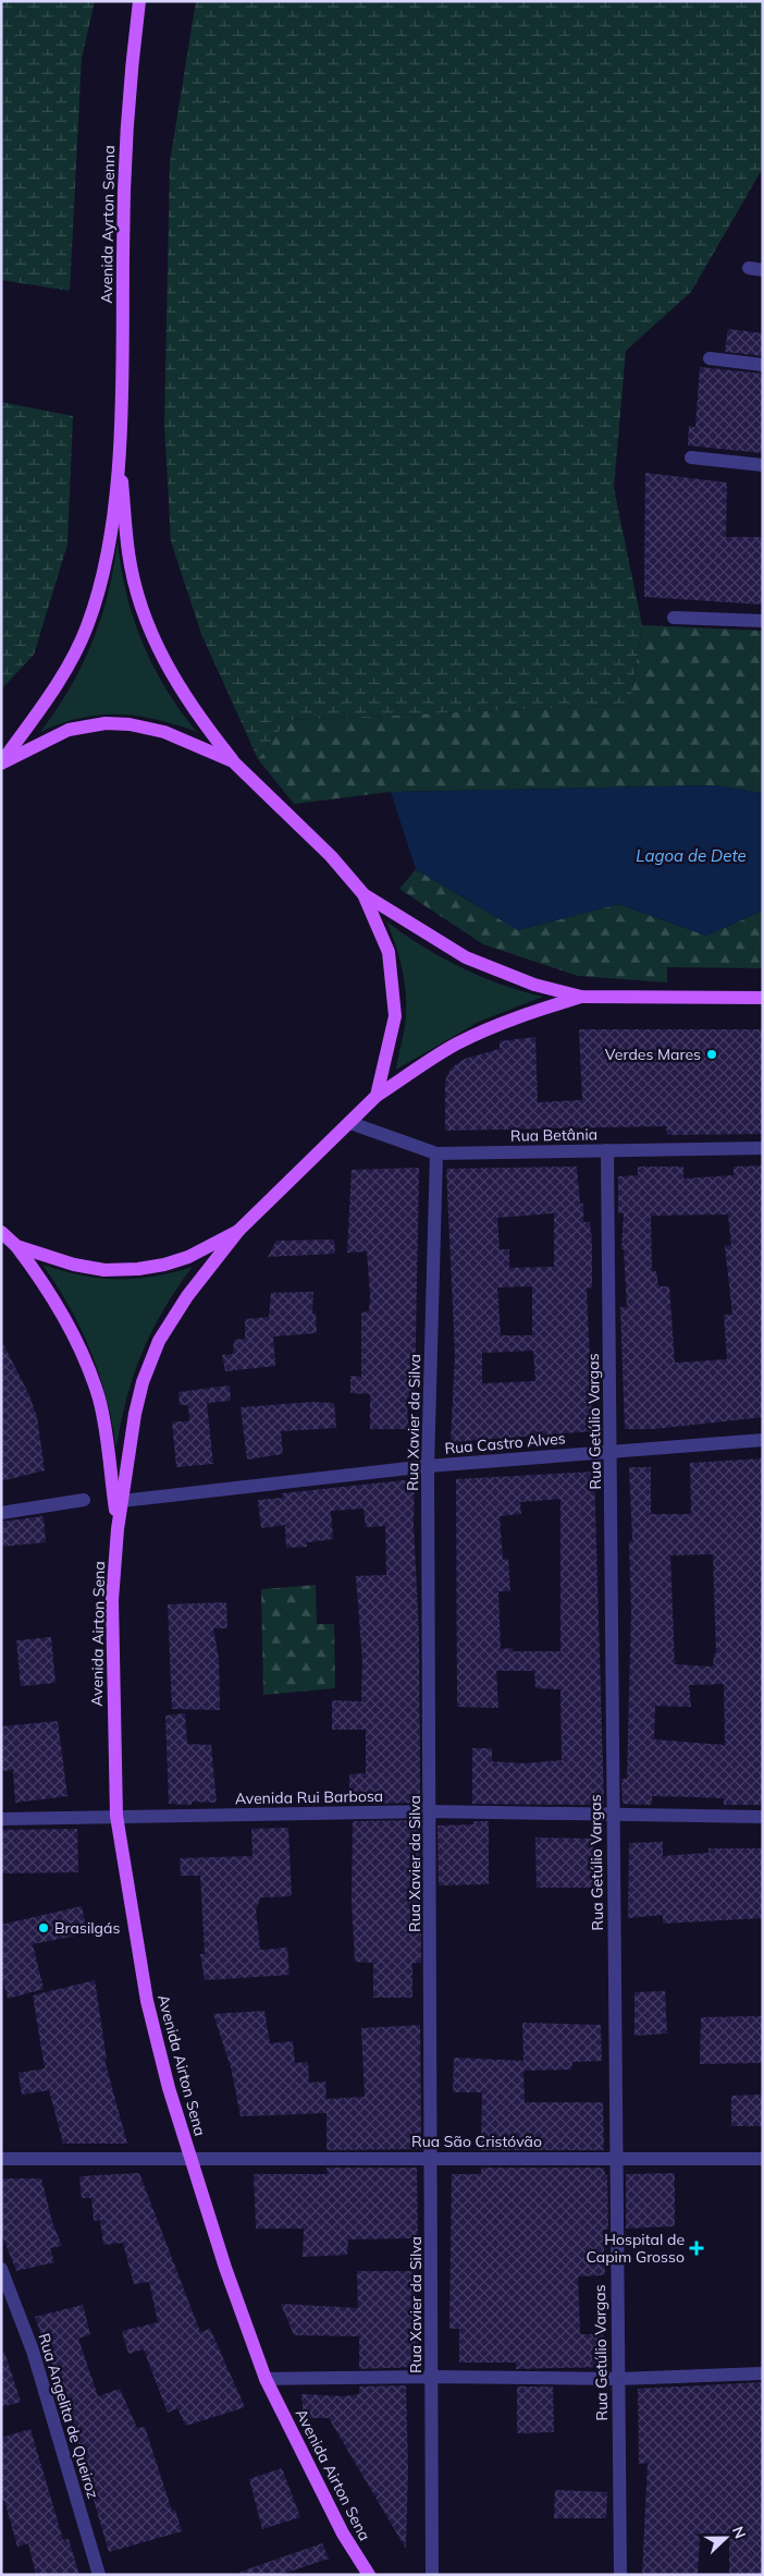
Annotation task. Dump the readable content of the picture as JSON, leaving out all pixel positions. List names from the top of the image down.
{
  "streets": {
    "main road": ["Avenida Ayrton Senna", "Avenida Airton Sena"],
    "street": [
      "Rua Betânia",
      "Rua Getúlio Vargas",
      "Rua Xavier da Silva",
      "Rua Castro Alves",
      "Avenida Rui Barbosa",
      "Rua São Cristóvão",
      "Rua Angelita de Queiroz"
    ]
  },
  "crossings": [
    ["Rua Betânia", "Rua Getúlio Vargas"],
    ["Rua Betânia", "Rua Xavier da Silva"],
    ["Rua Getúlio Vargas", "Rua Castro Alves"],
    ["Rua Getúlio Vargas", "Avenida Rui Barbosa"],
    ["Rua Getúlio Vargas", "Rua São Cristóvão"],
    ["Rua Xavier da Silva", "Rua Castro Alves"],
    ["Rua Xavier da Silva", "Avenida Rui Barbosa"],
    ["Rua Xavier da Silva", "Rua São Cristóvão"],
    ["Avenida Airton Sena", "Avenida Rui Barbosa"],
    ["Avenida Airton Sena", "Rua São Cristóvão"]
  ],
  "water": ["Lagoa de Dete"],
  "places": {
    "other": ["Verdes Mares", "Brasilgás"],
    "health": ["Hospital de Capim Grosso"]
  },
  "north": "right"
}
